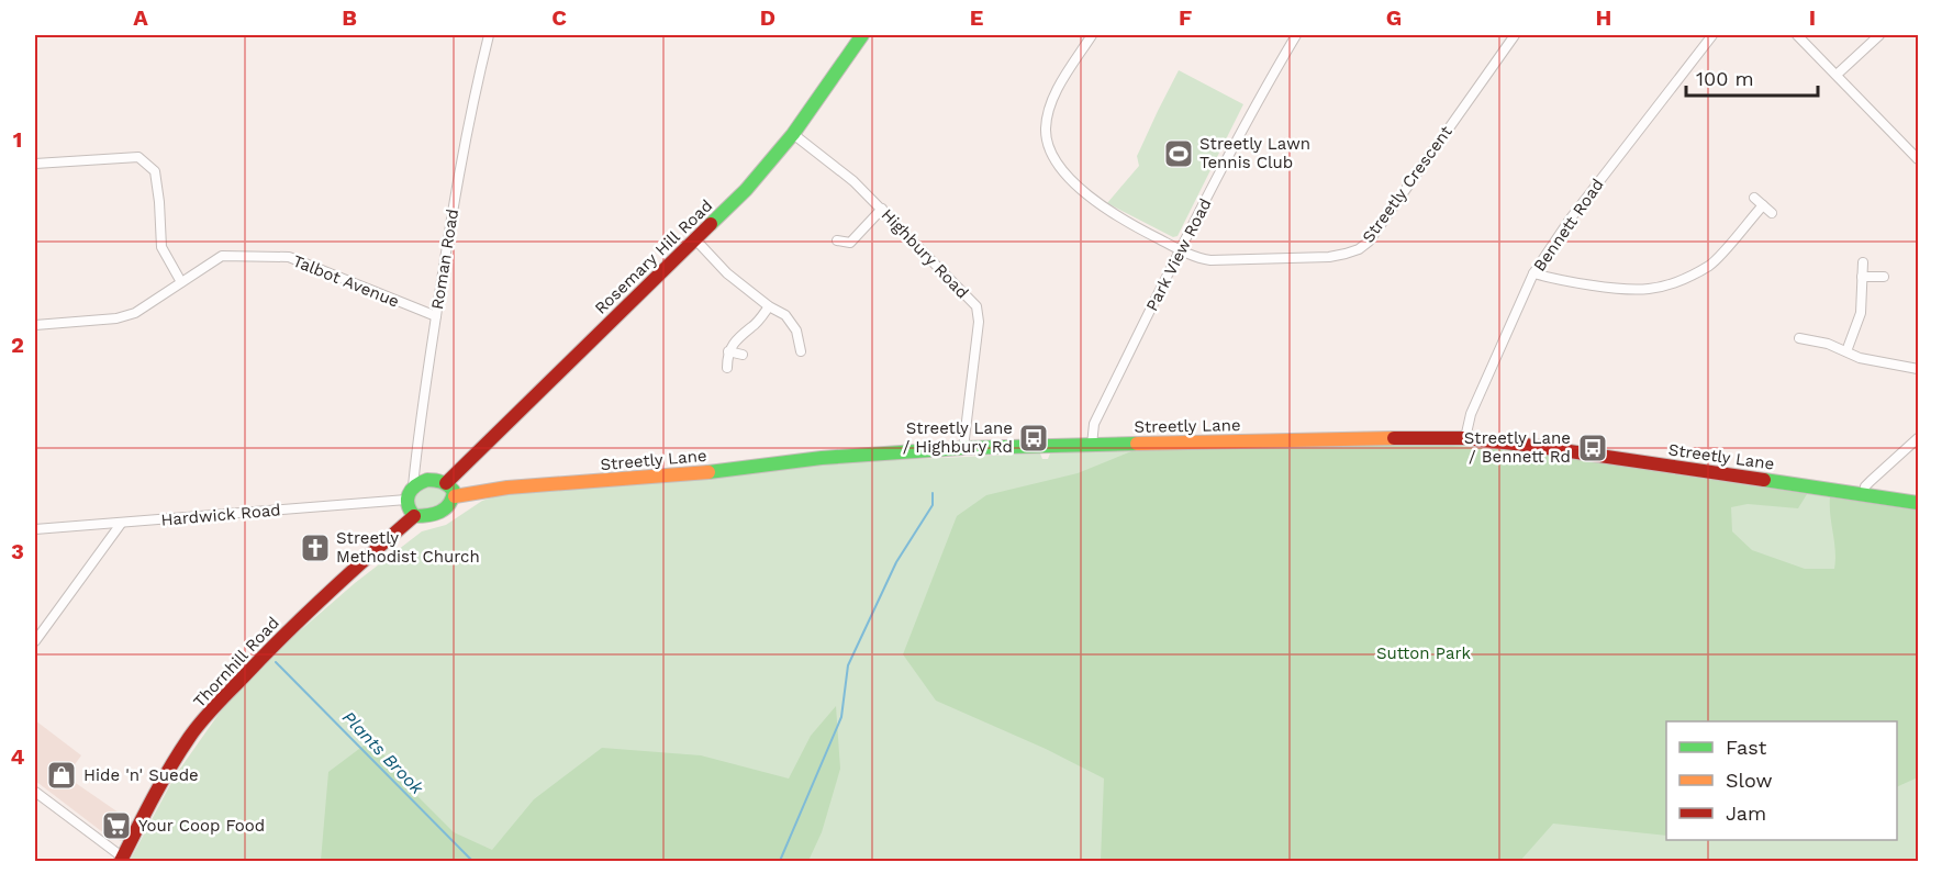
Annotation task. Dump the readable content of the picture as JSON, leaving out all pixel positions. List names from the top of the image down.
{
  "streets": {
    "main road": ["Rosemary Hill Road", "Streetly Lane", "Thornhill Road"],
    "street": [
      "Streetly Crescent",
      "Bennett Road",
      "Highbury Road",
      "Park View Road",
      "Roman Road",
      "Talbot Avenue",
      "Hardwick Road"
    ]
  },
  "crossings": [
    ["Streetly Crescent", "Park View Road"],
    ["Bennett Road", "Streetly Lane"],
    ["Highbury Road", "Rosemary Hill Road"],
    ["Highbury Road", "Streetly Lane"],
    ["Park View Road", "Streetly Lane"],
    ["Rosemary Hill Road", "Roman Road"],
    ["Rosemary Hill Road", "Streetly Lane"],
    ["Rosemary Hill Road", "Hardwick Road"],
    ["Rosemary Hill Road", "Thornhill Road"],
    ["Roman Road", "Talbot Avenue"],
    ["Roman Road", "Streetly Lane"],
    ["Roman Road", "Hardwick Road"],
    ["Roman Road", "Thornhill Road"],
    ["Streetly Lane", "Hardwick Road"],
    ["Streetly Lane", "Thornhill Road"],
    ["Hardwick Road", "Thornhill Road"]
  ],
  "water": ["Plants Brook"],
  "parks": ["Sutton Park"],
  "places": {
    "sports": ["Streetly Lawn Tennis Club"],
    "bus stop": ["Streetly Lane / Highbury Rd", "Streetly Lane / Bennett Rd"],
    "church": ["Streetly Methodist Church"],
    "shop": ["Hide 'n' Suede"],
    "supermarket": ["Your Coop Food"]
  },
  "legend": ["Fast", "Slow", "Jam"],
  "scale_bar": "100 m",
  "grid": {
    "columns": [
      "A",
      "B",
      "C",
      "D",
      "E",
      "F",
      "G",
      "H",
      "I"
    ],
    "rows": [
      "1",
      "2",
      "3",
      "4"
    ]
  }
}
